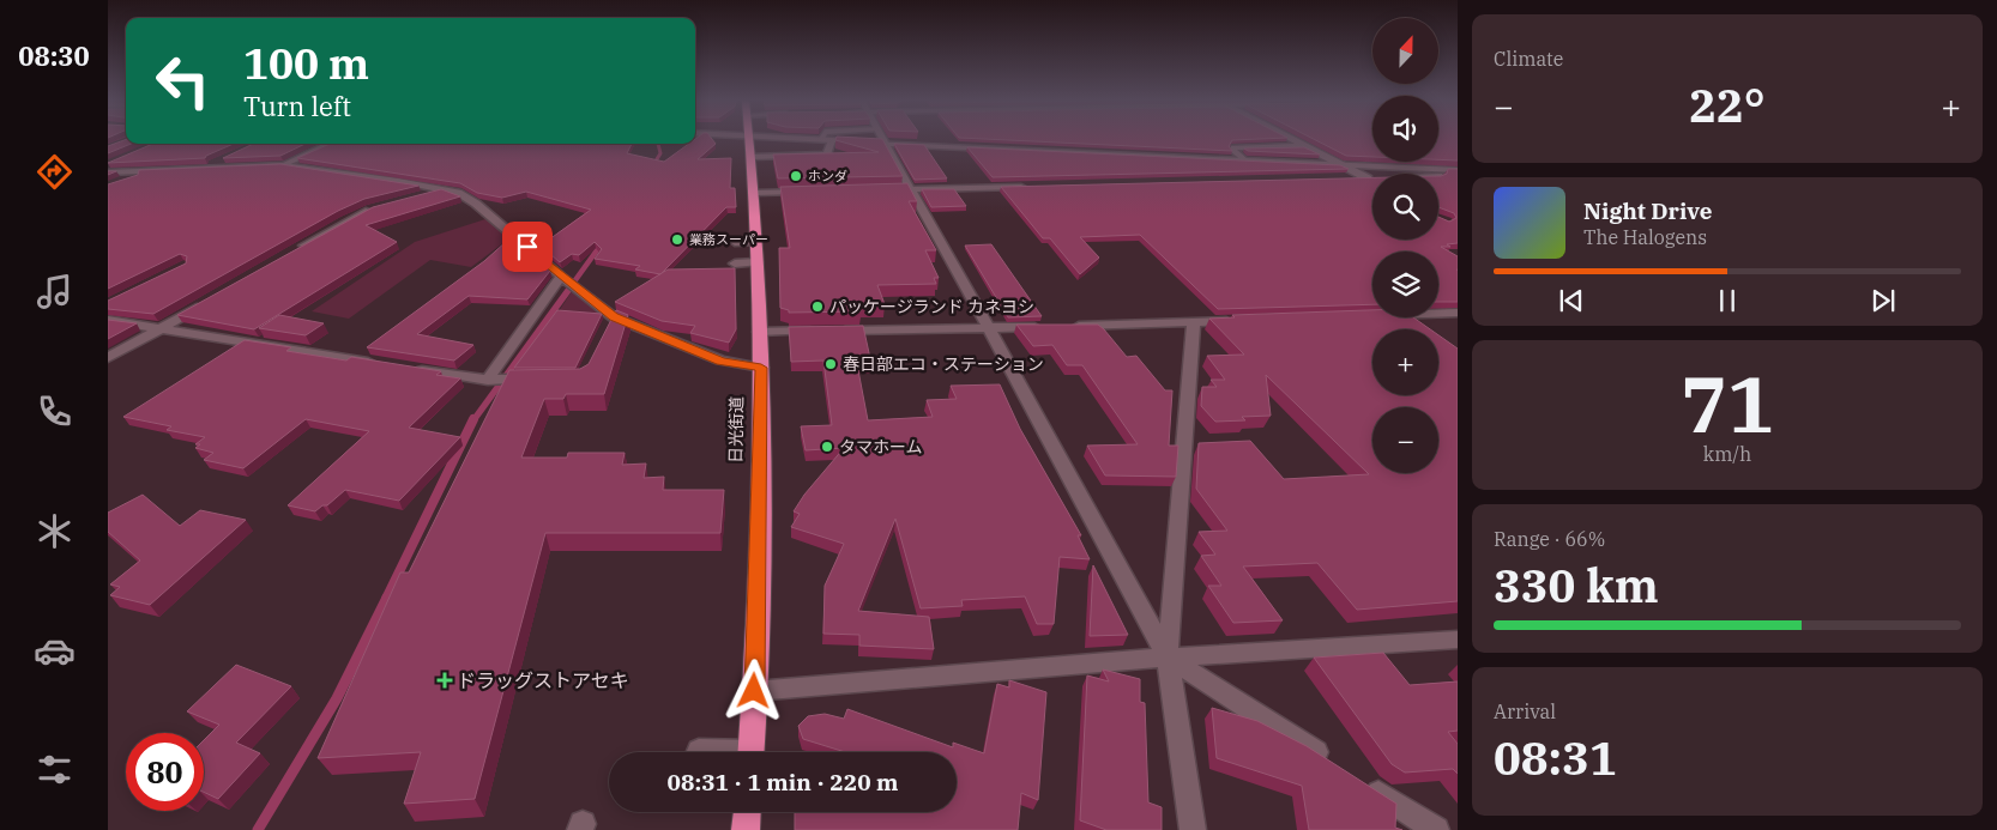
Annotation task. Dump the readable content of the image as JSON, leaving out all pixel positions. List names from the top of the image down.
{
  "streets": {
    "highway": ["日光街道"]
  },
  "places": {
    "other": [
      "ホンダ",
      "業務スーパー",
      "パッケージランド カネヨシ",
      "春日部エコ・ステーション",
      "タマホーム"
    ],
    "health": ["ドラッグストアセキ"]
  },
  "north": "top",
  "page": {
    "tabs": "08:30",
    "tile": [
      "Climate",
      ["71", "km/h"],
      ["Range · 66%", "330 km"],
      ["Arrival", "08:31"]
    ],
    "map_buttons": ["+", "−"],
    "turn": ["100 m", "Turn left"],
    "heat": ["−", "22°", "+"],
    "song": ["Night Drive", "The Halogens"],
    "limit": "80",
    "trip": "08:31 · 1 min · 220 m"
  }
}
